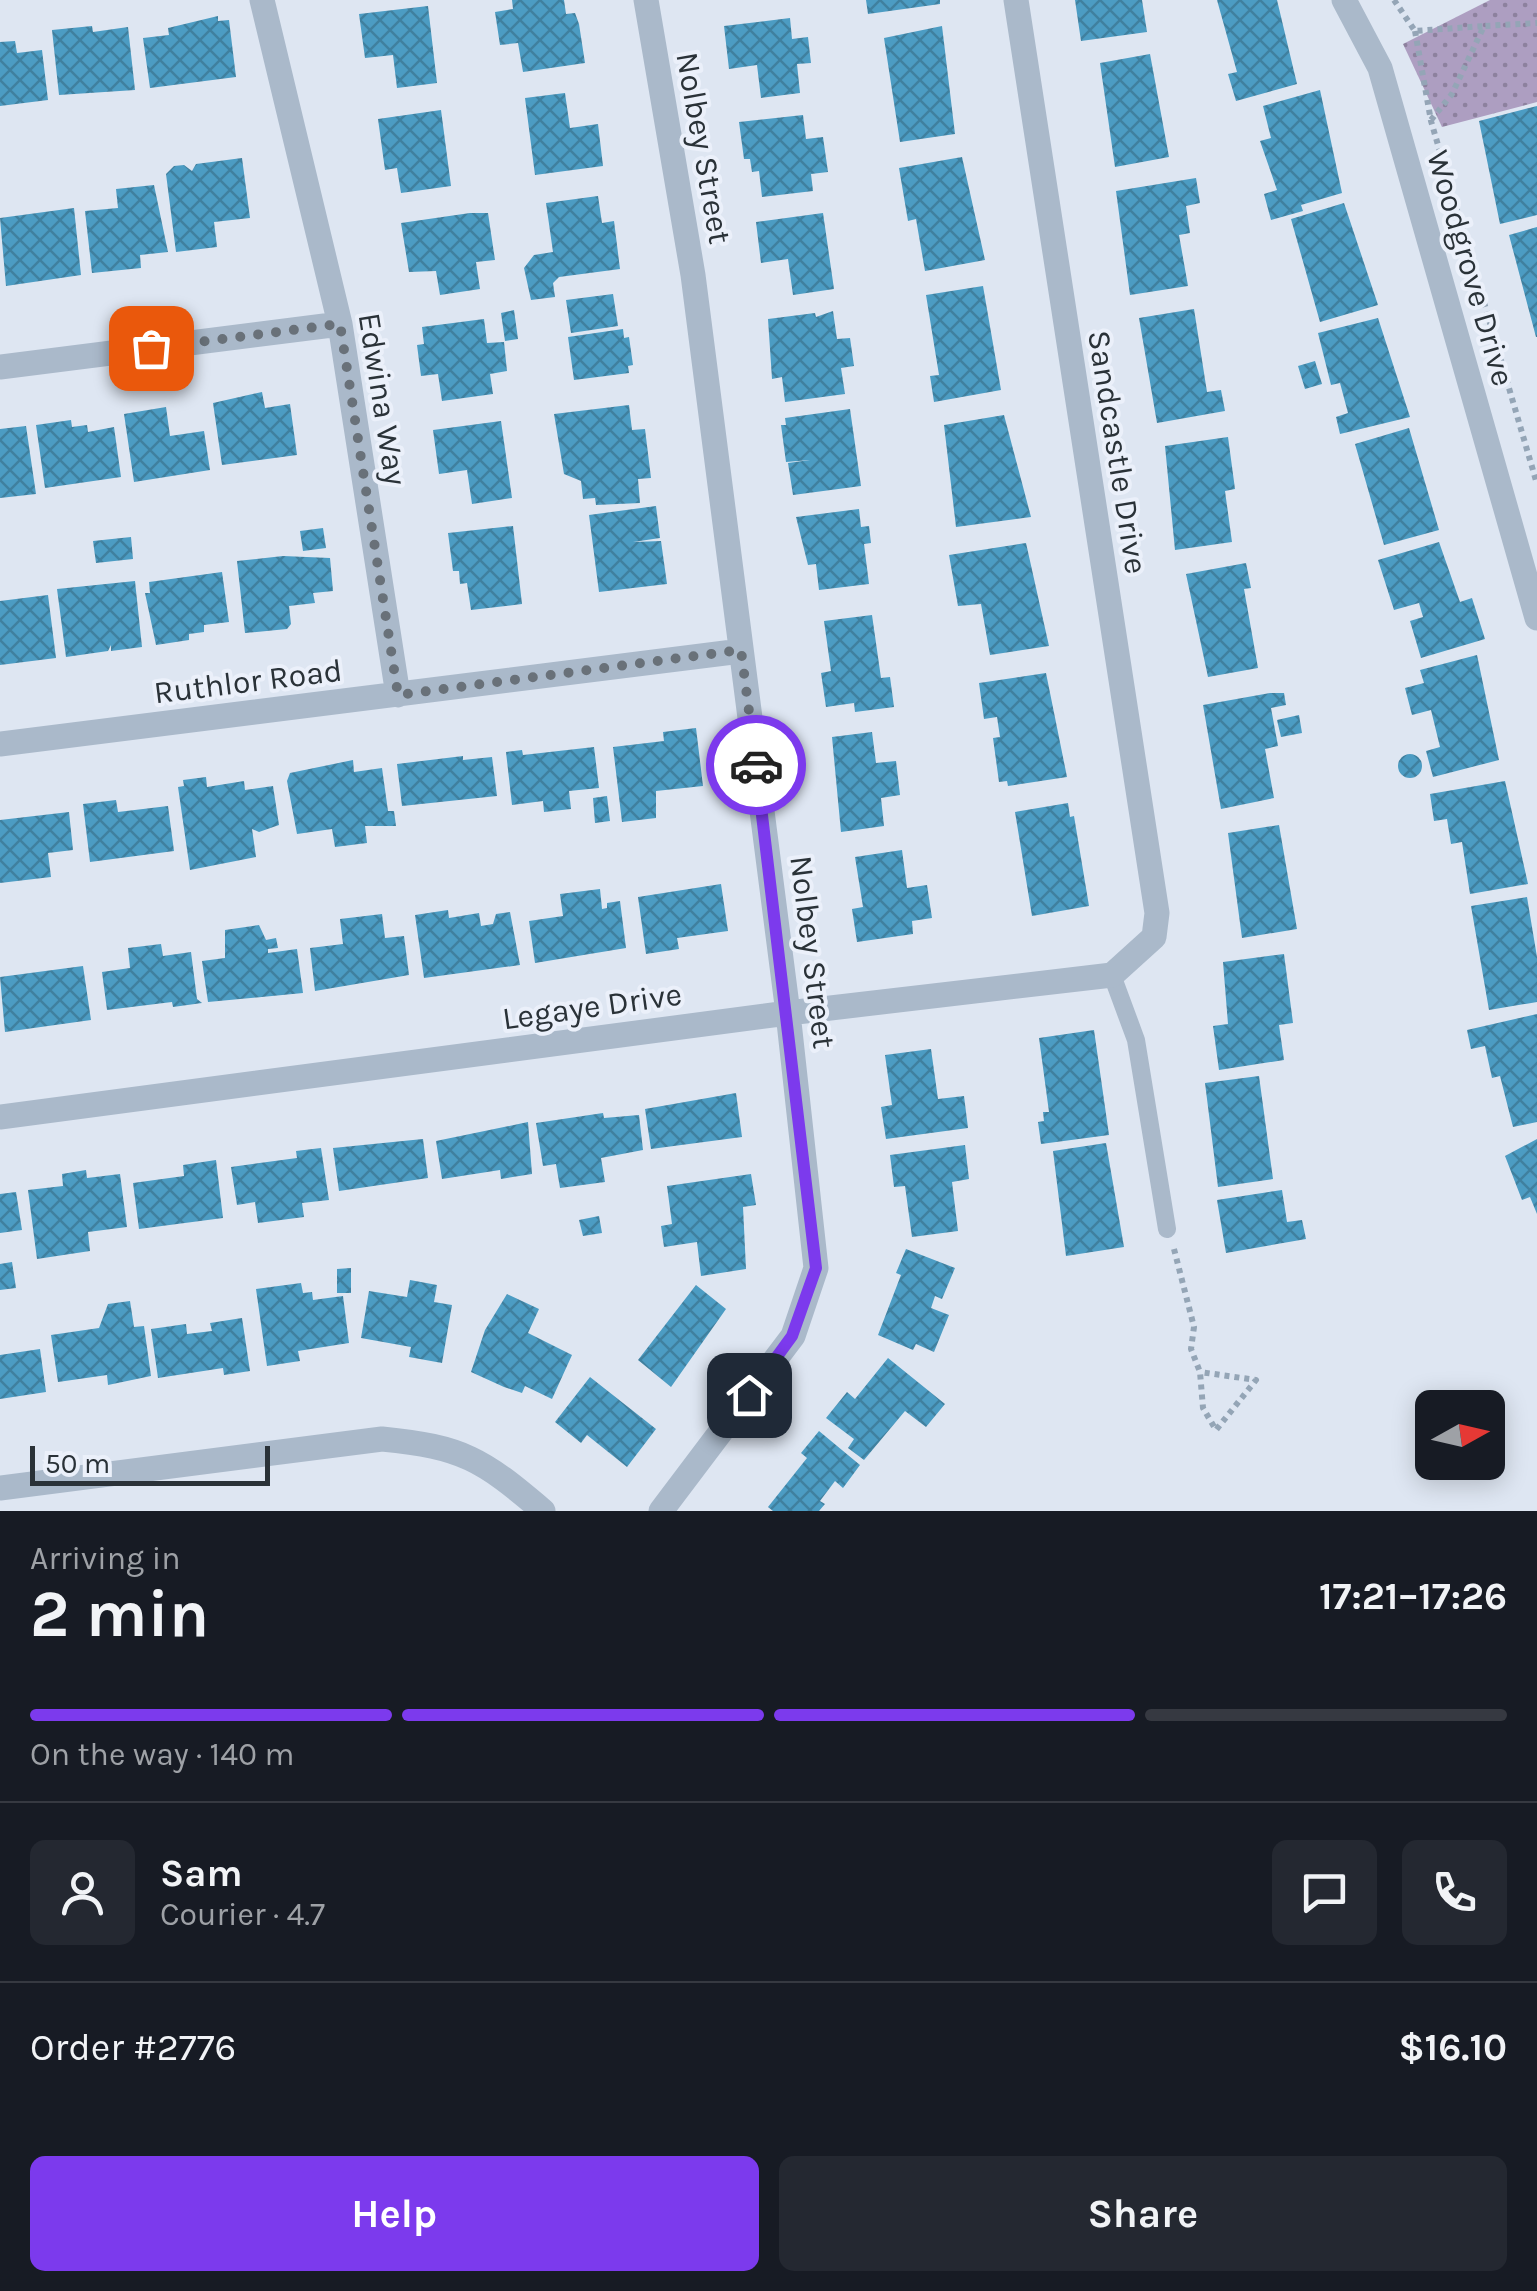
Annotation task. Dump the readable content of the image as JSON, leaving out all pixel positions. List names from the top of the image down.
{
  "streets": {
    "street": [
      "Nolbey Street",
      "Woodgrove Drive",
      "Edwina Way",
      "Sandcastle Drive",
      "Ruthlor Road",
      "Legaye Drive"
    ]
  },
  "crossings": [
    ["Nolbey Street", "Ruthlor Road"],
    ["Nolbey Street", "Legaye Drive"],
    ["Edwina Way", "Ruthlor Road"],
    ["Sandcastle Drive", "Legaye Drive"]
  ],
  "scale_bar": "50 m",
  "north": "right",
  "page": {
    "scale": "50 m",
    "heading": ["2 min", "Arriving in", "17:21–17:26"],
    "panel": [
      "Sam",
      "Courier · 4.7",
      "Order #2776",
      "$16.10"
    ],
    "bar": "On the way · 140 m",
    "buttons": ["Help", "Share"]
  }
}
